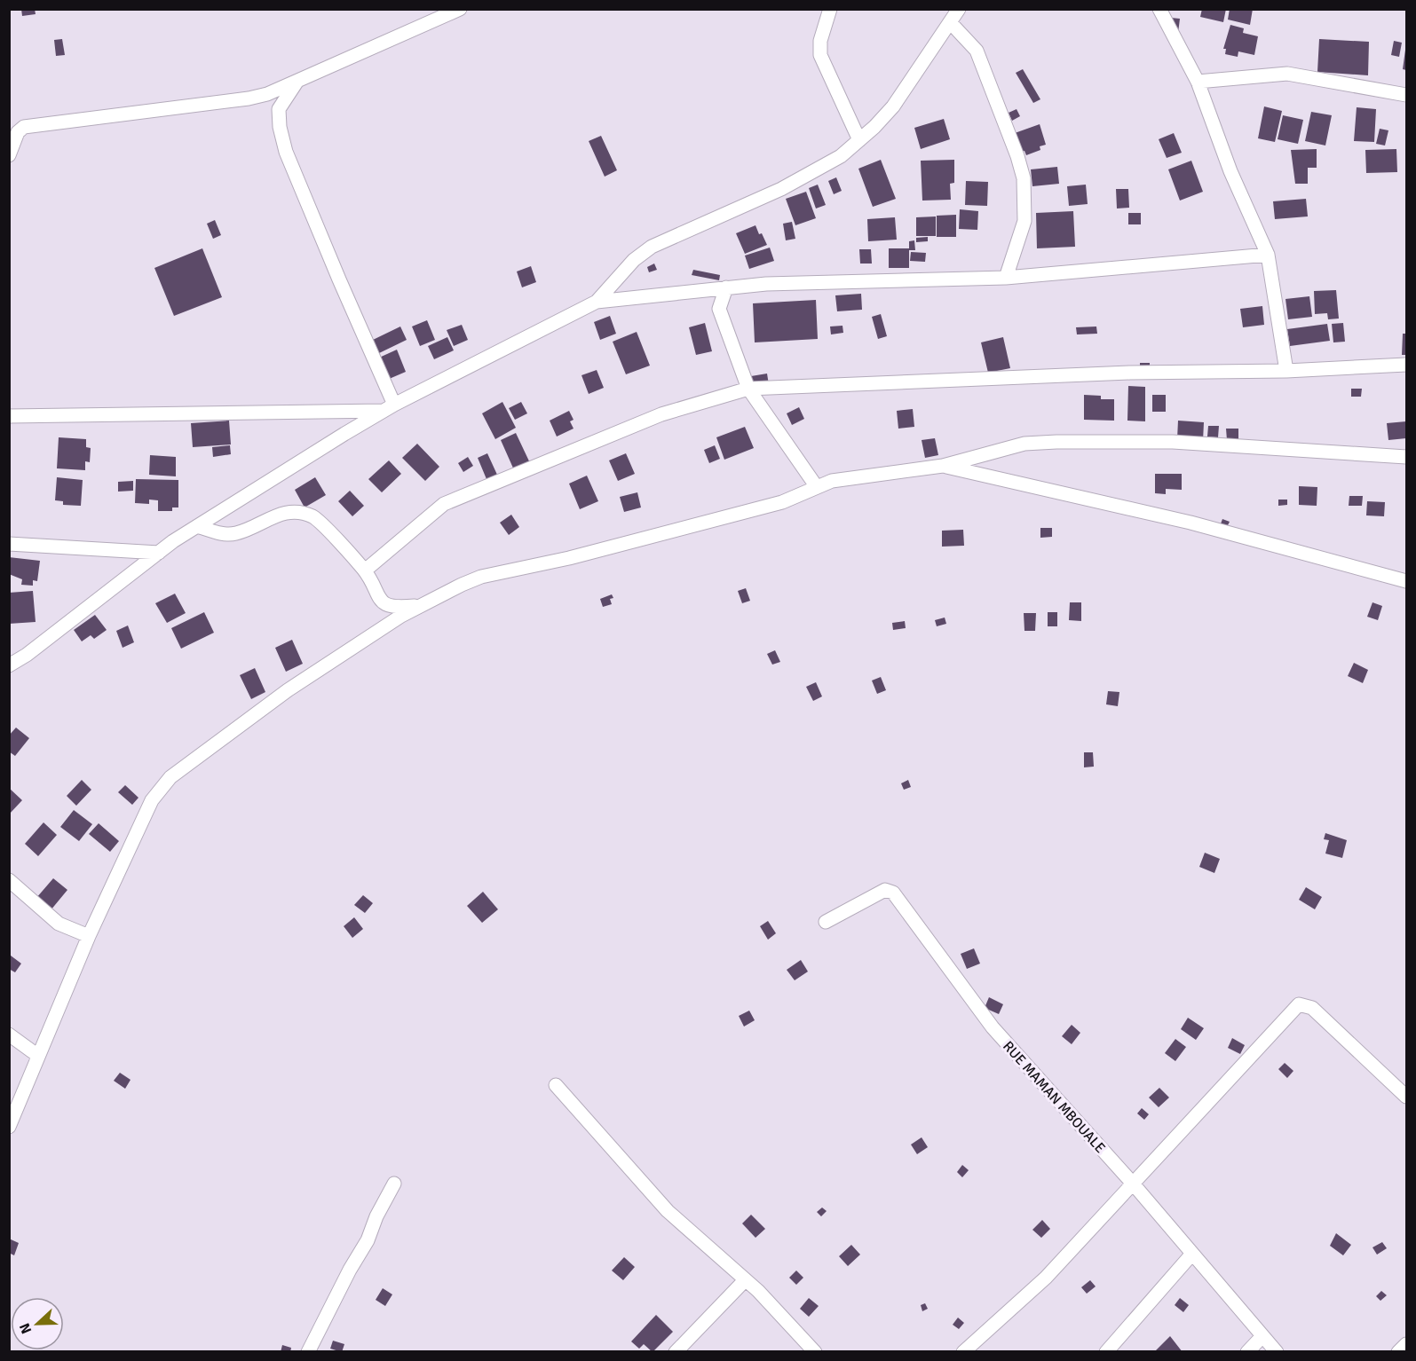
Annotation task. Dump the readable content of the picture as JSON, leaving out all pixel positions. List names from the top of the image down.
{
  "streets": {
    "street": ["RUE MAMAN MBOUALE"]
  },
  "north": "left"
}
